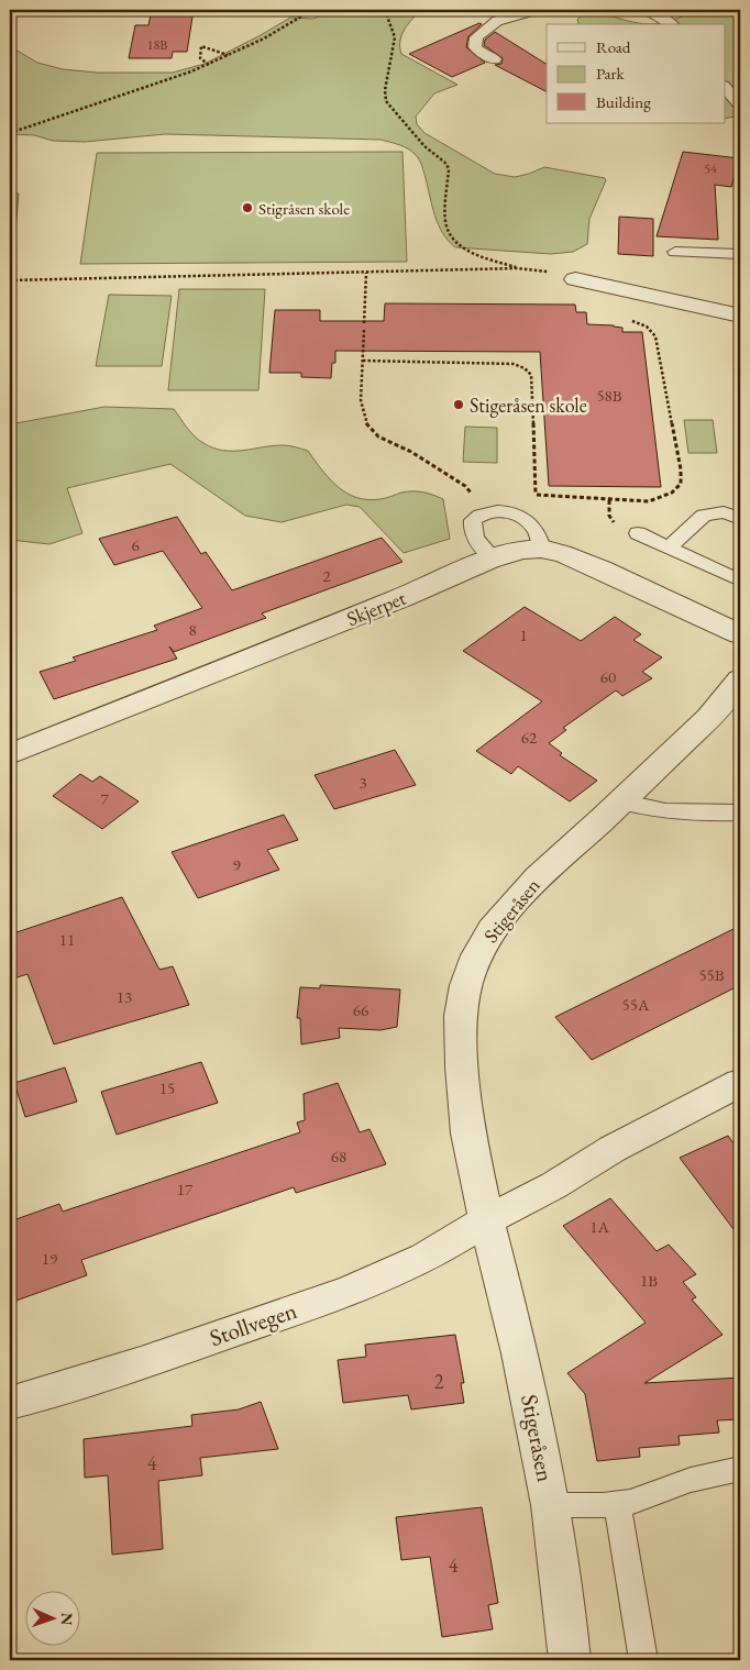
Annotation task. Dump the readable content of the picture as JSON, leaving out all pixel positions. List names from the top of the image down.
{
  "streets": {
    "street": ["Skjerpet", "Stigeråsen", "Stollvegen"]
  },
  "crossings": [
    ["Stigeråsen", "Stollvegen"]
  ],
  "places": ["Stigråsen skole", "Stigeråsen skole"],
  "house_numbers": [
    "18B",
    "54",
    "58B",
    "6",
    "2",
    "8",
    "1",
    "60",
    "62",
    "3",
    "7",
    "9",
    "11",
    "55B",
    "13",
    "55A",
    "66",
    "15",
    "68",
    "17",
    "1A",
    "19",
    "1B",
    "2",
    "4",
    "4"
  ],
  "legend": ["Road", "Park", "Building"],
  "north": "right"
}
